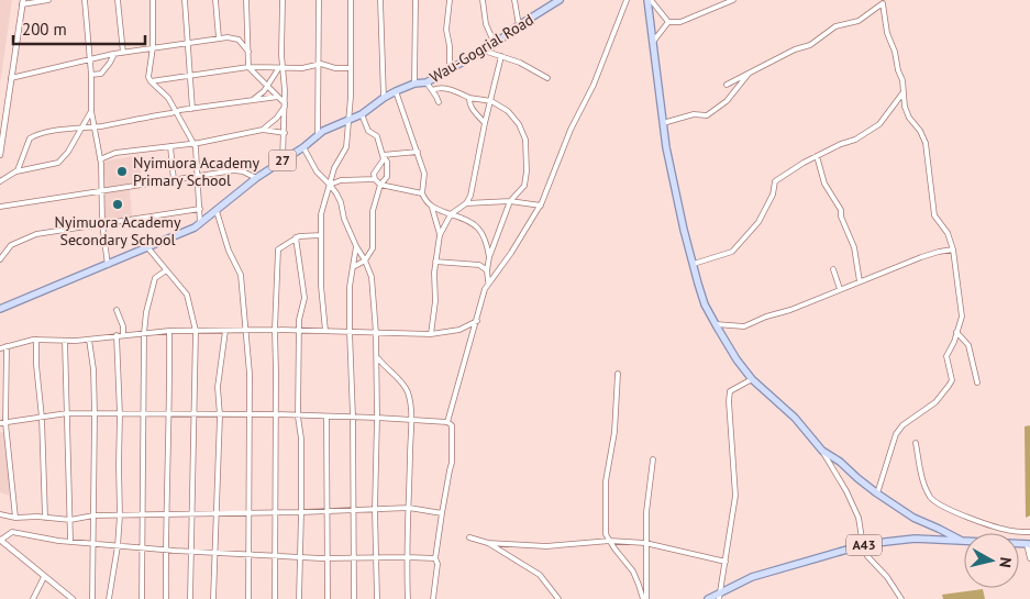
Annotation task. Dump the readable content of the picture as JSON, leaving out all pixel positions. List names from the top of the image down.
{
  "streets": {
    "main road": ["Wau-Gogrial Road", "27", "A43"]
  },
  "places": ["Nyimuora Academy Primary School", "Nyimuora Academy Secondary School"],
  "scale_bar": "200 m",
  "north": "right"
}
